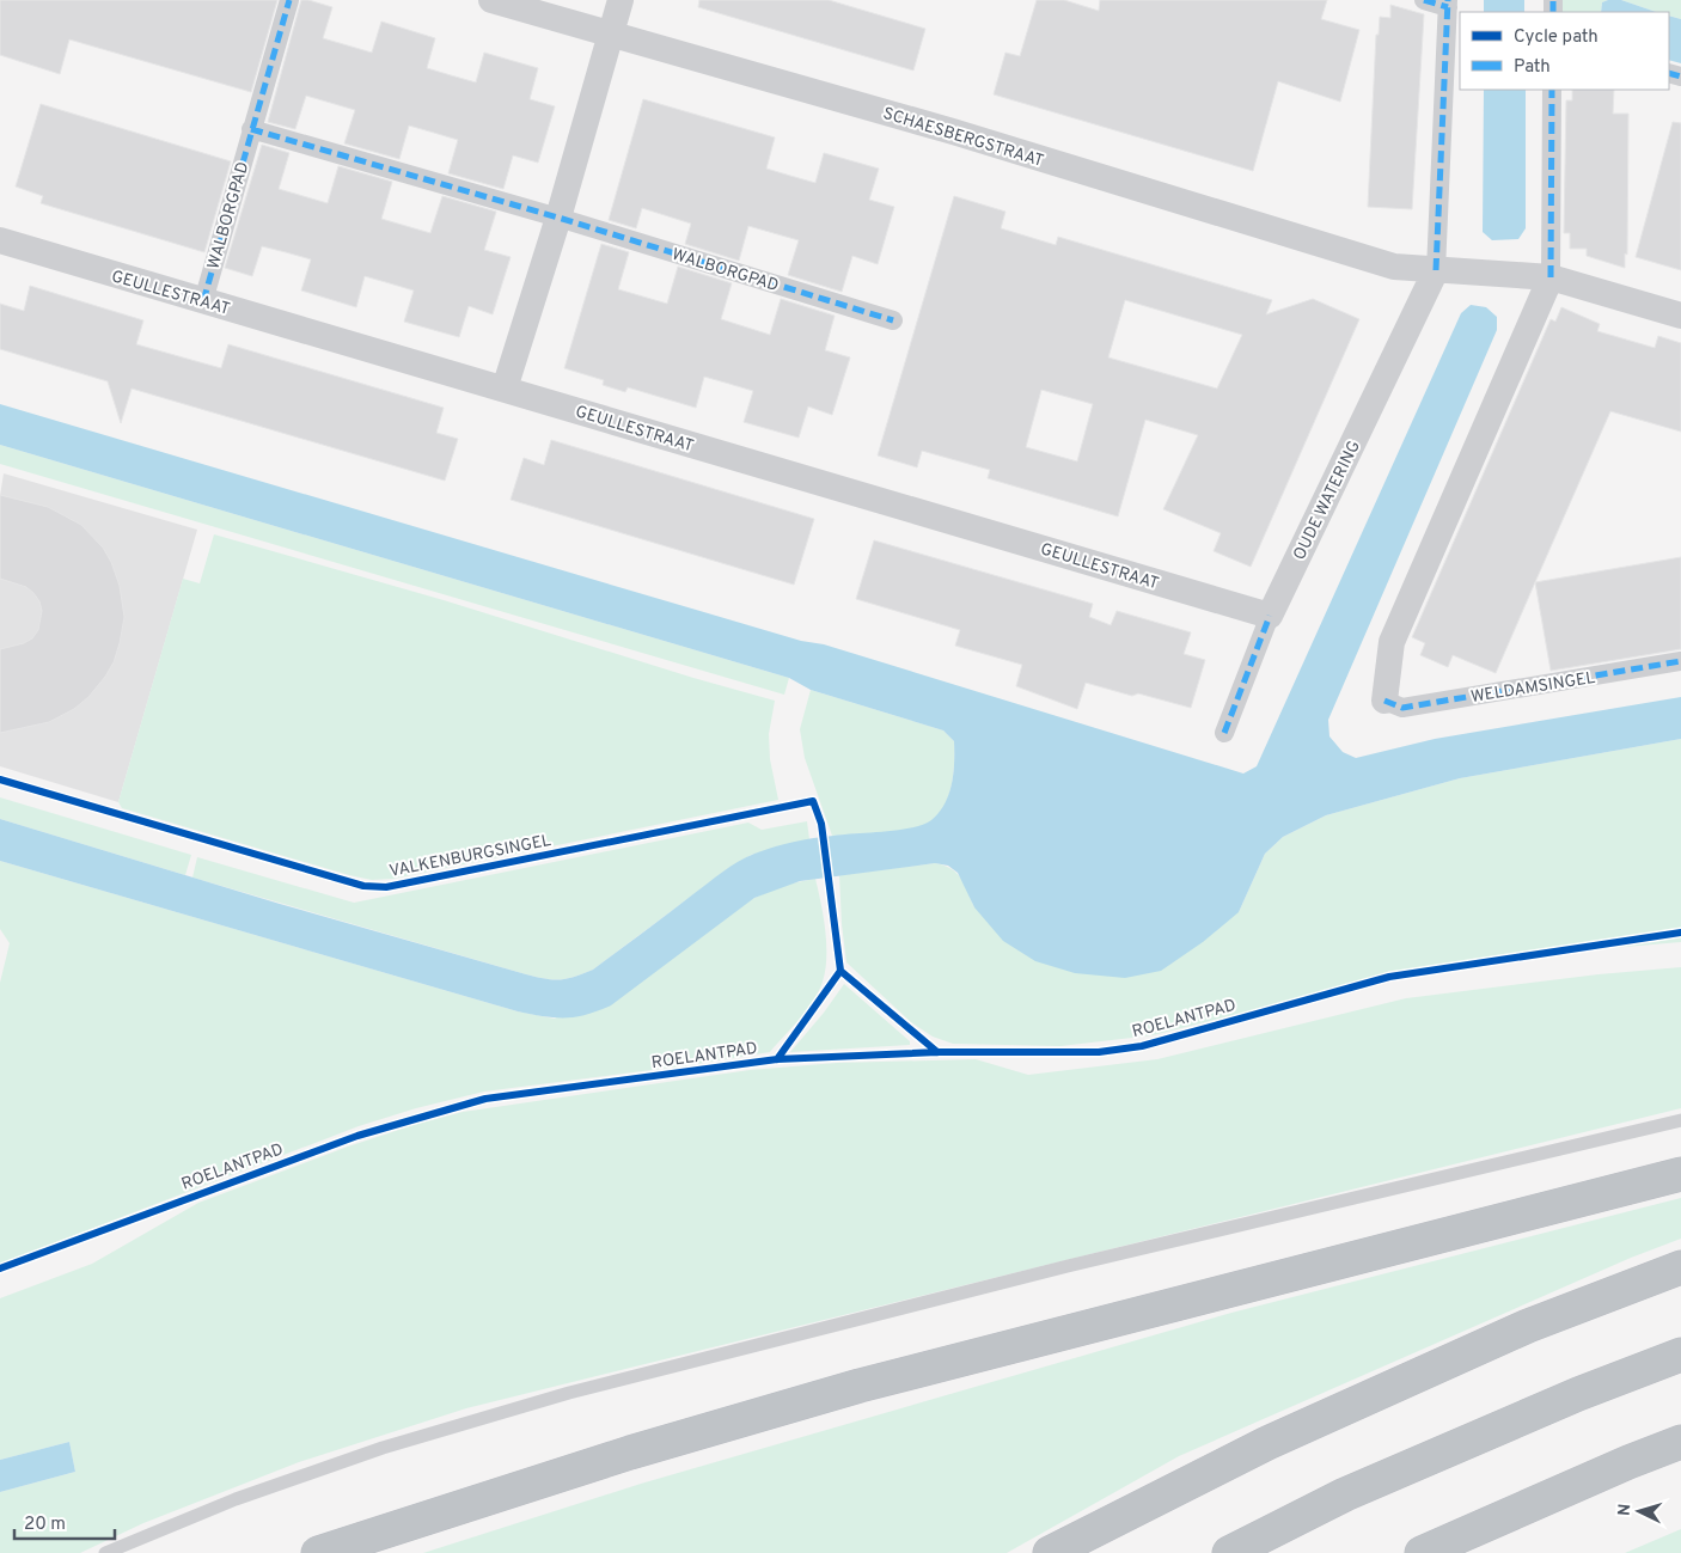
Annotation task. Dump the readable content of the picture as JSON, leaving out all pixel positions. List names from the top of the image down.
{
  "streets": {
    "street": [
      "SCHAESBERGSTRAAT",
      "WALBORGPAD",
      "GEULLESTRAAT",
      "OUDE WATERING",
      "WELDAMSINGEL"
    ],
    "cycle path": ["VALKENBURGSINGEL", "ROELANTPAD"]
  },
  "crossings": [
    ["SCHAESBERGSTRAAT", "OUDE WATERING"],
    ["WALBORGPAD", "GEULLESTRAAT"],
    ["GEULLESTRAAT", "OUDE WATERING"]
  ],
  "legend": ["Cycle path", "Path"],
  "scale_bar": "20 m",
  "north": "left"
}
